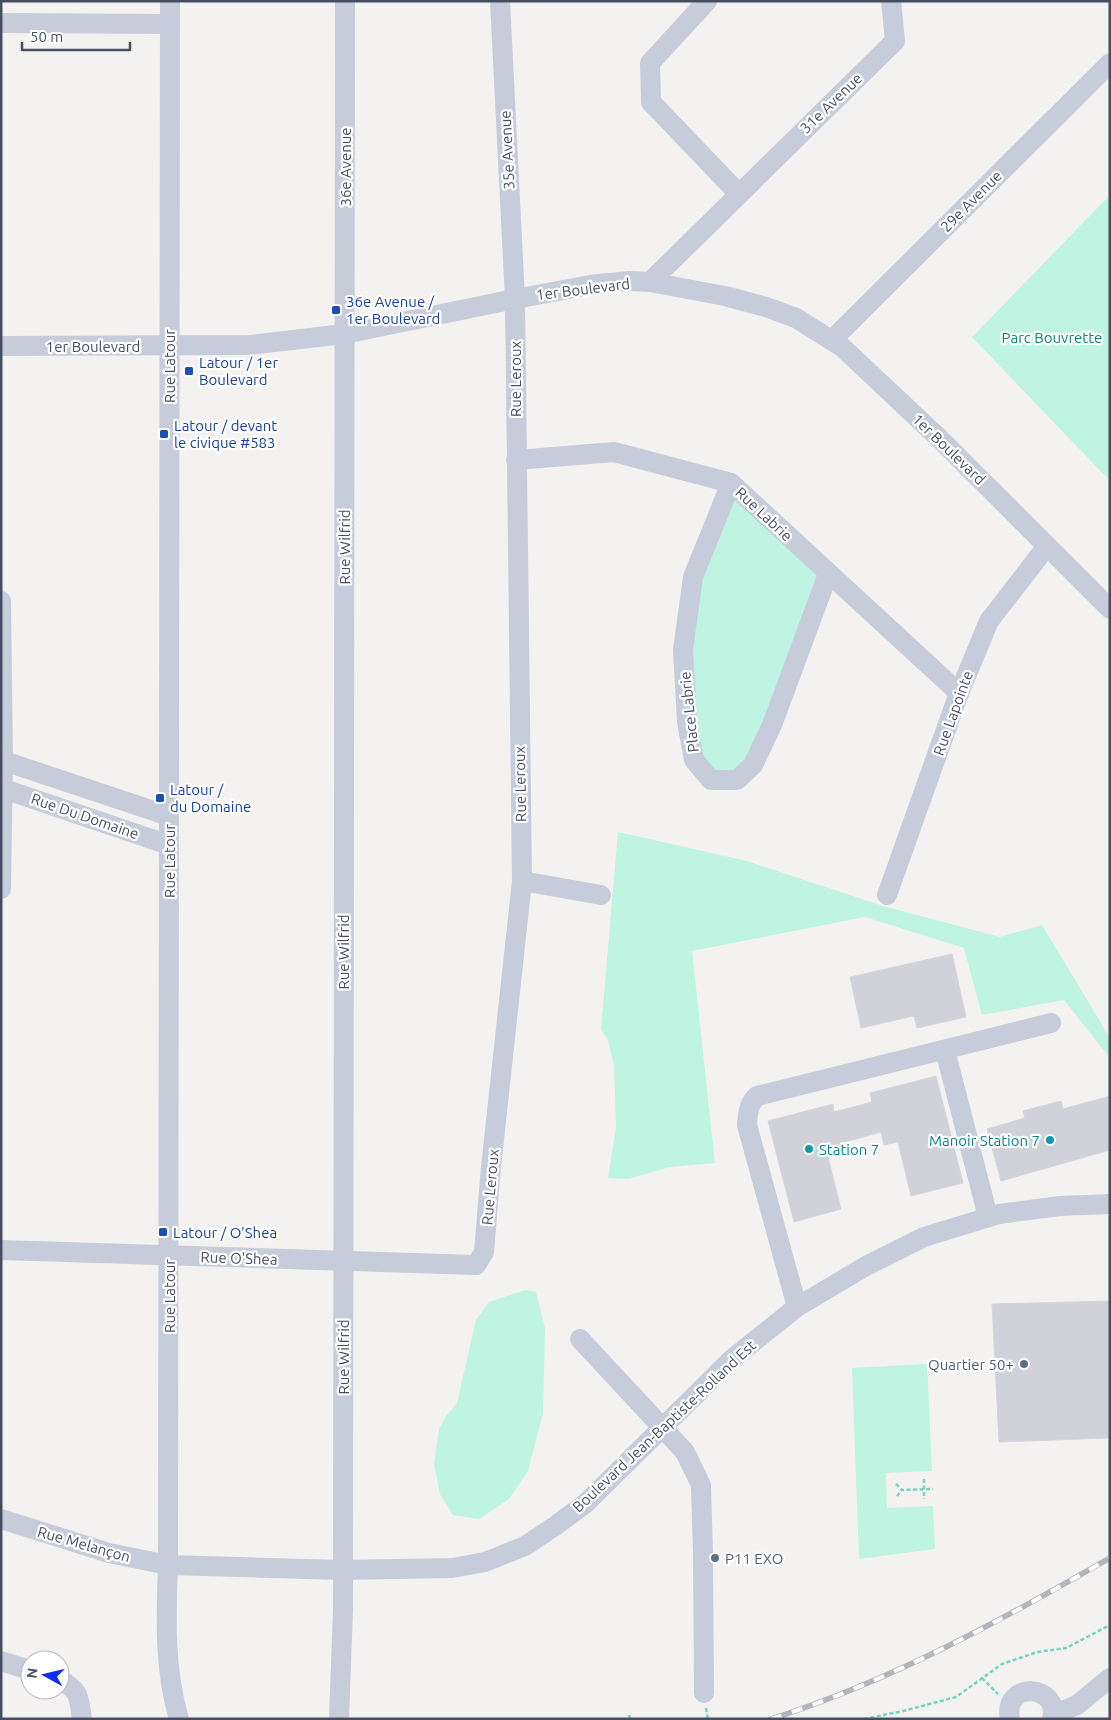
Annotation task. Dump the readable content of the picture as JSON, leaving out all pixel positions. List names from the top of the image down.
{
  "streets": {
    "street": [
      "31e Avenue",
      "35e Avenue",
      "36e Avenue",
      "29e Avenue",
      "1er Boulevard",
      "Rue Latour",
      "Rue Leroux",
      "Rue Labrie",
      "Rue Wilfrid",
      "Place Labrie",
      "Rue Lapointe",
      "Rue Du Domaine",
      "Rue O'Shea",
      "Boulevard Jean-Baptiste-Rolland Est",
      "Rue Melançon"
    ]
  },
  "crossings": [
    ["31e Avenue", "1er Boulevard"],
    ["35e Avenue", "1er Boulevard"],
    ["35e Avenue", "Rue Leroux"],
    ["36e Avenue", "1er Boulevard"],
    ["36e Avenue", "Rue Wilfrid"],
    ["29e Avenue", "1er Boulevard"],
    ["1er Boulevard", "Rue Latour"],
    ["1er Boulevard", "Rue Leroux"],
    ["1er Boulevard", "Rue Wilfrid"],
    ["1er Boulevard", "Rue Lapointe"],
    ["Rue Latour", "Rue Du Domaine"],
    ["Rue Latour", "Rue O'Shea"],
    ["Rue Latour", "Boulevard Jean-Baptiste-Rolland Est"],
    ["Rue Latour", "Rue Melançon"],
    ["Rue Leroux", "Rue Labrie"],
    ["Rue Leroux", "Rue O'Shea"],
    ["Rue Labrie", "Place Labrie"],
    ["Rue Labrie", "Rue Lapointe"],
    ["Rue Wilfrid", "Rue O'Shea"],
    ["Rue Wilfrid", "Boulevard Jean-Baptiste-Rolland Est"],
    ["Boulevard Jean-Baptiste-Rolland Est", "Rue Melançon"]
  ],
  "parks": ["Parc Bouvrette"],
  "places": {
    "transit": [
      "36e Avenue / 1er Boulevard",
      "Latour / 1er Boulevard",
      "Latour / devant le civique #583",
      "Latour / du Domaine",
      "Latour / O'Shea"
    ],
    "other": [
      "Manoir Station 7",
      "Station 7",
      "Quartier 50+",
      "P11 EXO"
    ]
  },
  "scale_bar": "50 m",
  "north": "left"
}
